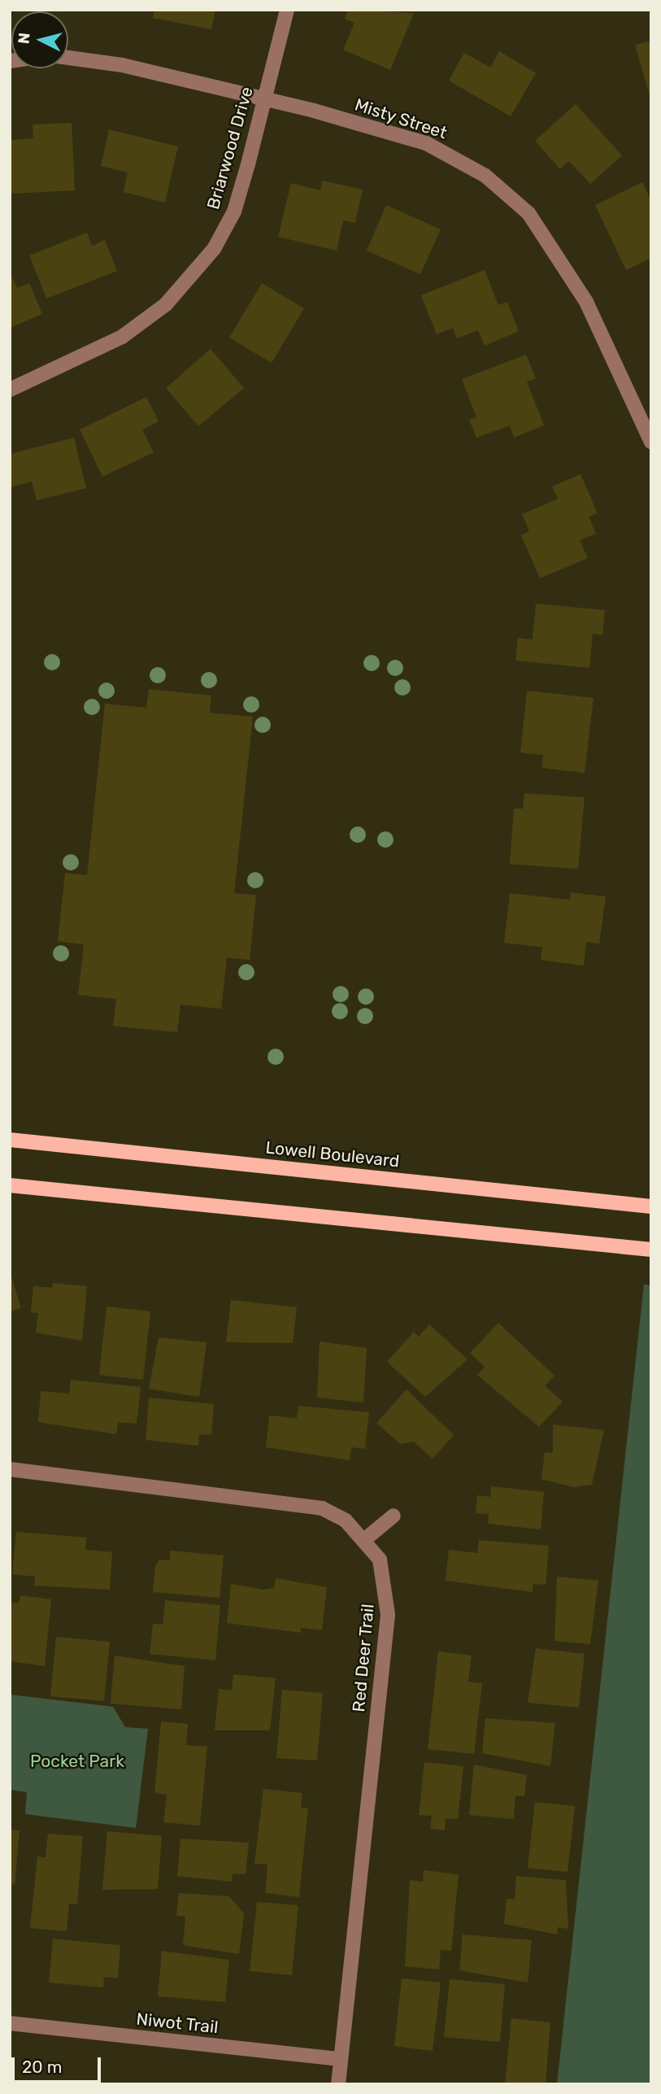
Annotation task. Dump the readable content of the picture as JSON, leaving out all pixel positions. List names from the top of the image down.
{
  "streets": {
    "main road": ["Lowell Boulevard"],
    "street": [
      "Misty Street",
      "Briarwood Drive",
      "Red Deer Trail",
      "Niwot Trail"
    ]
  },
  "crossings": [
    ["Misty Street", "Briarwood Drive"],
    ["Red Deer Trail", "Niwot Trail"]
  ],
  "parks": ["Pocket Park"],
  "scale_bar": "20 m",
  "north": "left"
}
